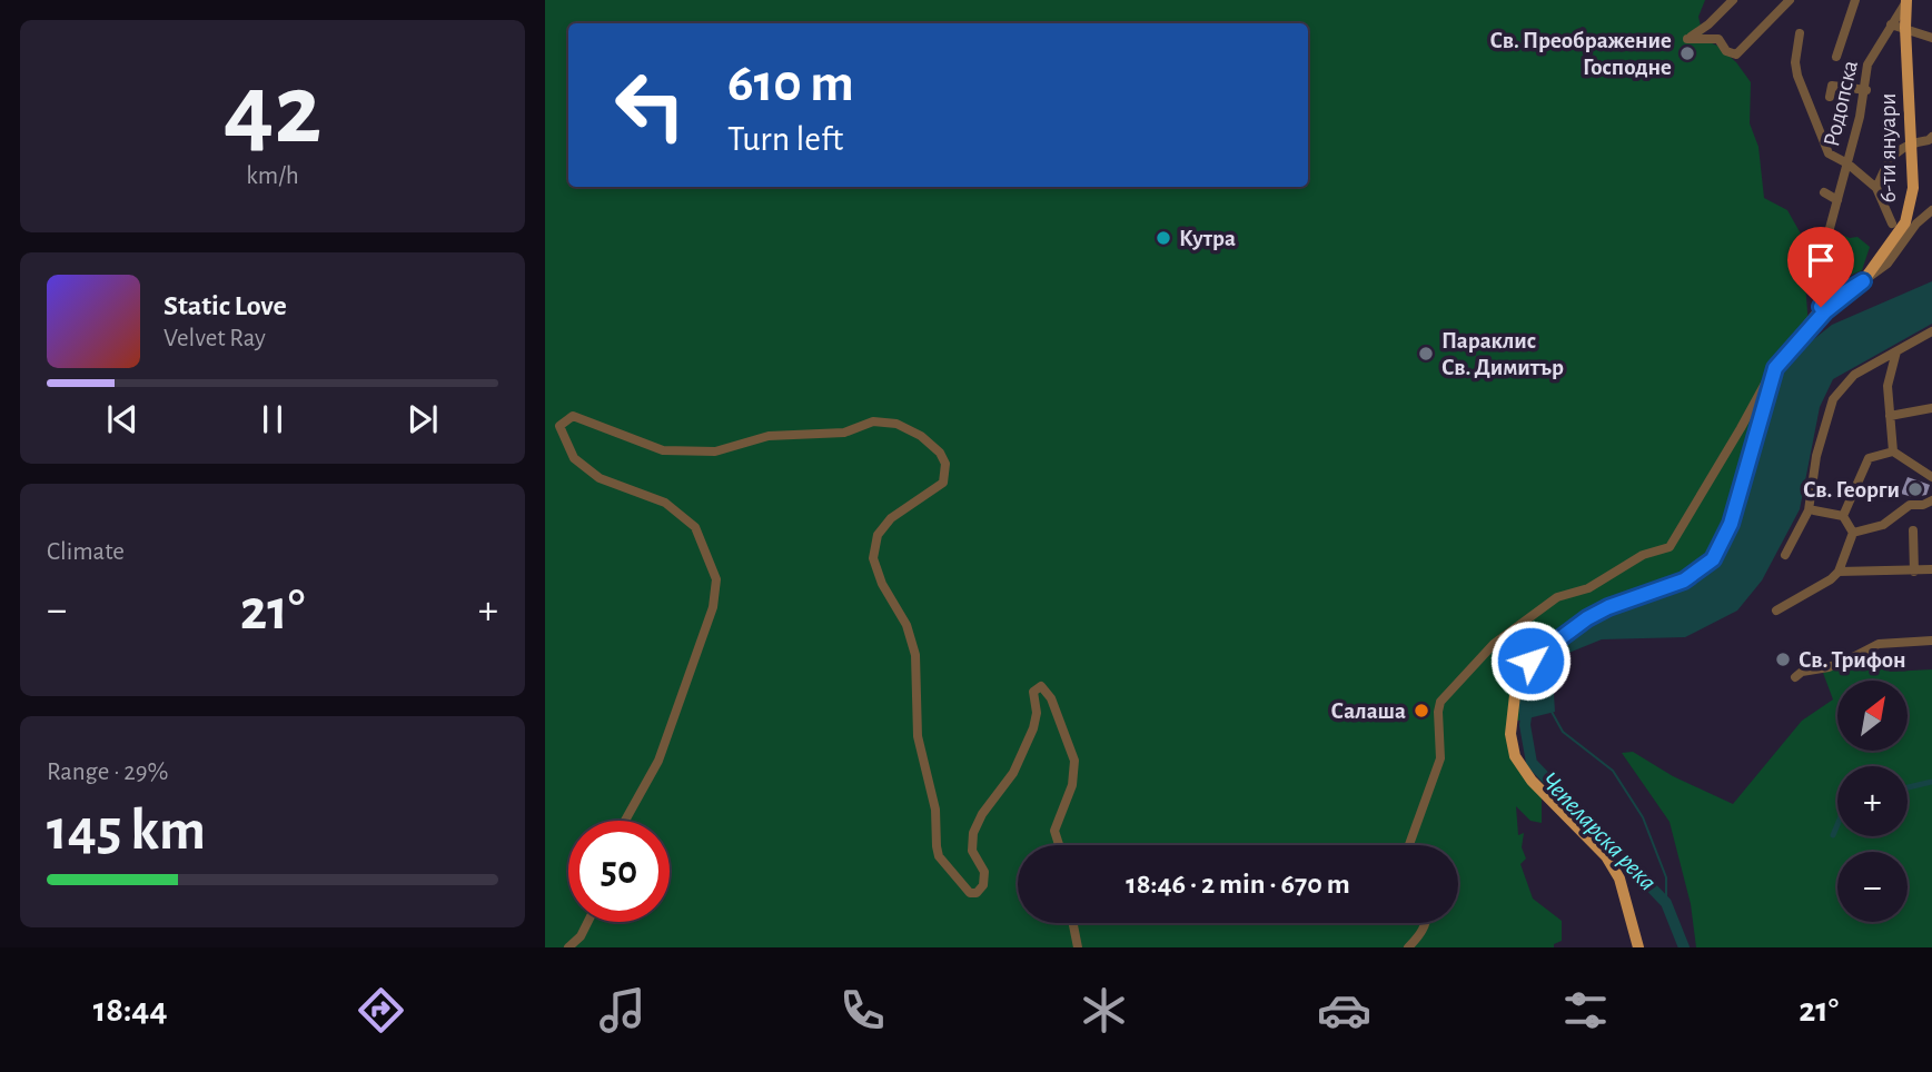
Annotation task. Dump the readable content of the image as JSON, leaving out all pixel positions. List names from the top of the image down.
{
  "streets": {
    "main road": ["6-ти януари"],
    "street": ["Родопска"]
  },
  "crossings": [
    ["Родопска", "6-ти януари"]
  ],
  "water": ["Чепеларска река"],
  "places": [
    "Св. Преображение Господне",
    "Кутра",
    "Параклис Св. Димитър",
    "Св. Георги",
    "Св. Трифон",
    "Салаша"
  ],
  "north": "top right",
  "page": {
    "tile": [
      ["42", "km/h"],
      "Climate",
      ["Range · 29%", "145 km"]
    ],
    "turn": ["610 m", "Turn left"],
    "song": ["Static Love", "Velvet Ray"],
    "heat": ["−", "21°", "+"],
    "map_buttons": ["+", "−"],
    "limit": "50",
    "trip": "18:46 · 2 min · 670 m",
    "tabs": ["18:44", "21°"]
  }
}
